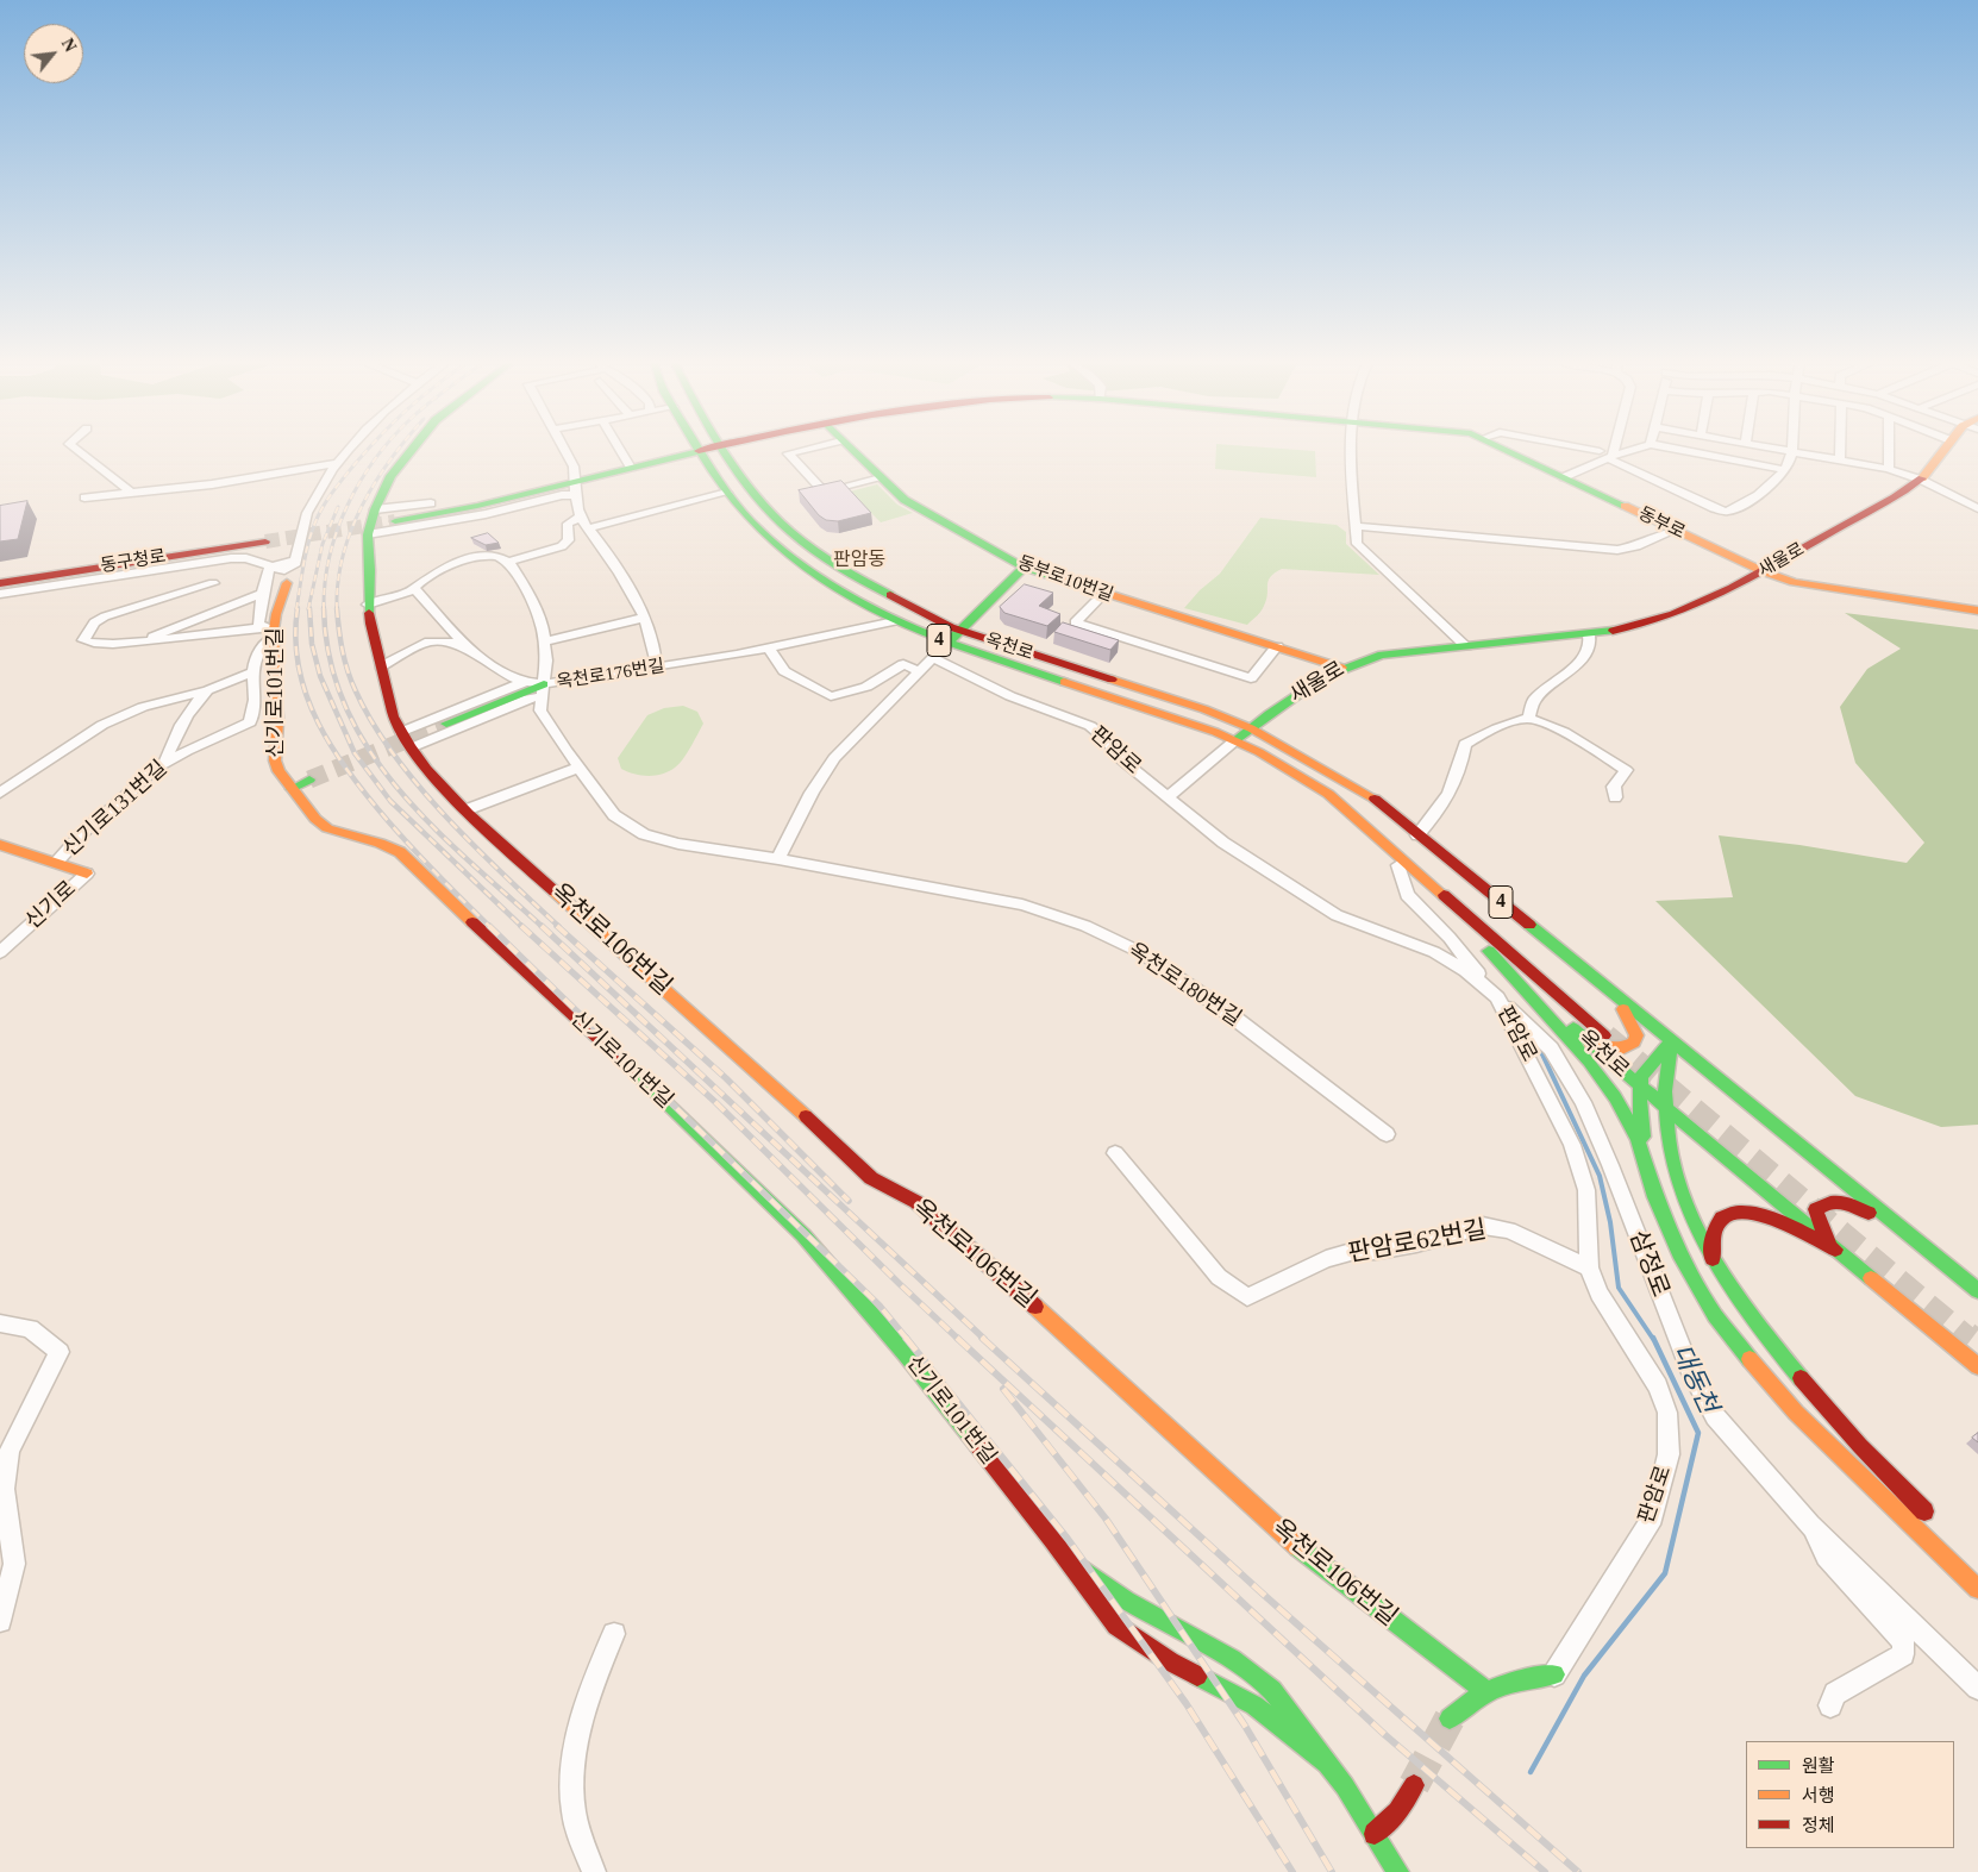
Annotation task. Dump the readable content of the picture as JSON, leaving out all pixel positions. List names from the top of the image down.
{
  "streets": {
    "main road": [
      "동부로",
      "새울로",
      "동구청로",
      "동부로10번길",
      "4",
      "옥천로",
      "신기로101번길",
      "신기로",
      "옥천로106번길"
    ],
    "street": [
      "옥천로176번길",
      "판암로",
      "신기로131번길",
      "옥천로180번길",
      "판암로62번길",
      "삼정로"
    ]
  },
  "crossings": [
    ["동부로", "새울로"],
    ["새울로", "동부로10번길"],
    ["새울로", "옥천로"],
    ["옥천로", "옥천로176번길"],
    ["옥천로", "삼정로"],
    ["옥천로176번길", "옥천로180번길"],
    ["신기로101번길", "신기로131번길"],
    ["판암로", "판암로62번길"],
    ["판암로", "삼정로"],
    ["신기로131번길", "신기로"]
  ],
  "districts": ["판암동"],
  "water": ["대동천"],
  "legend": ["원활", "서행", "정체"],
  "north": "top right"
}
